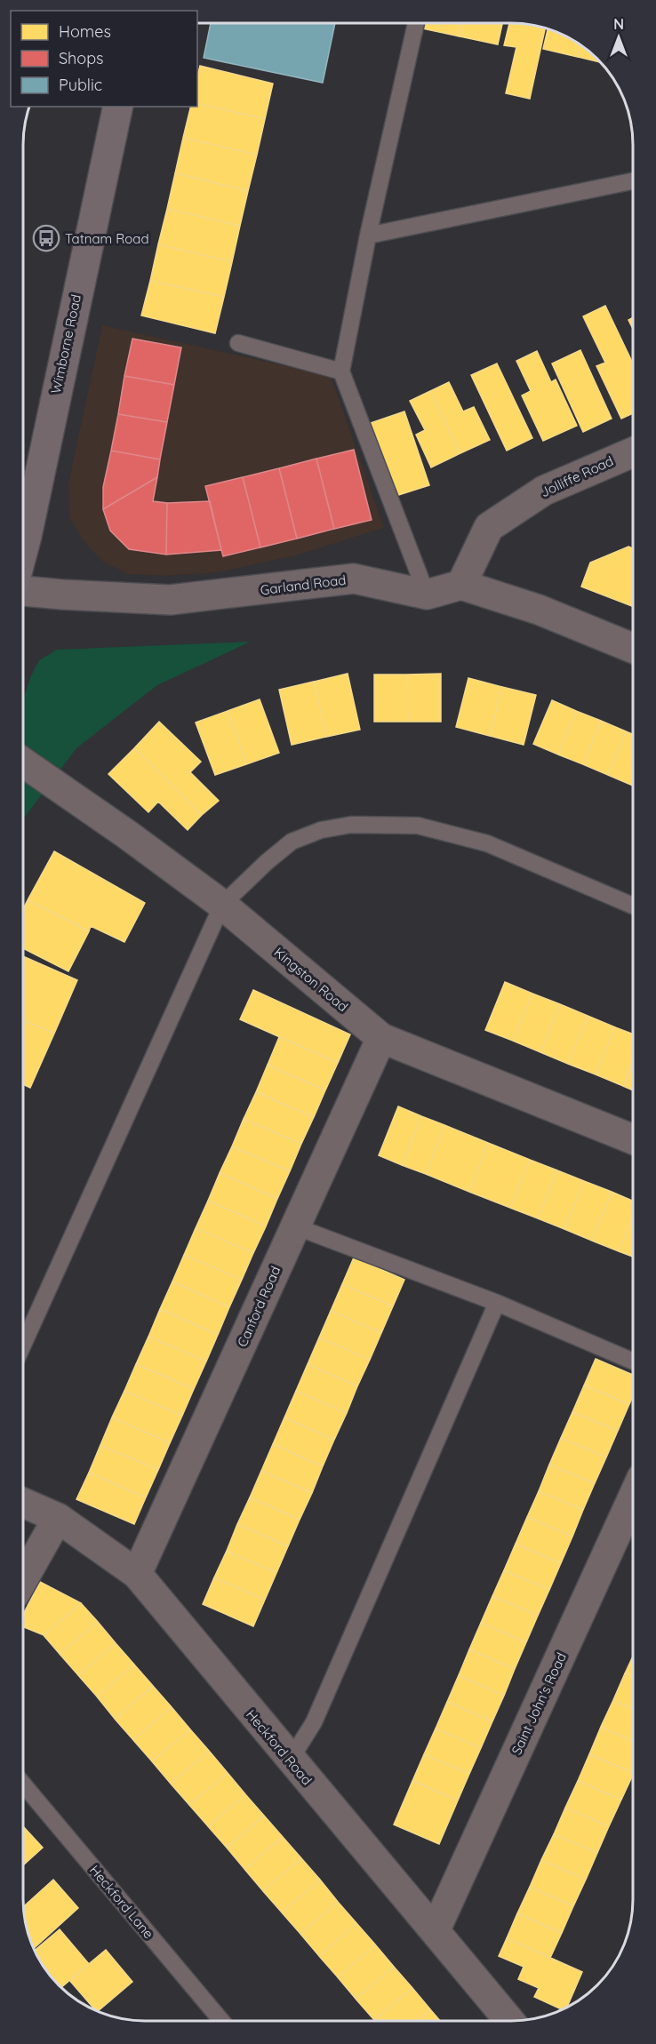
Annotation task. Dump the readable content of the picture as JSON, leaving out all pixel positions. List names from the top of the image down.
{
  "streets": {
    "main road": ["Wimborne Road"],
    "street": [
      "Jolliffe Road",
      "Garland Road",
      "Kingston Road",
      "Canford Road",
      "Saint John's Road",
      "Heckford Road"
    ],
    "lane": ["Heckford Lane"]
  },
  "crossings": [
    ["Jolliffe Road", "Garland Road"],
    ["Kingston Road", "Canford Road"],
    ["Canford Road", "Heckford Road"],
    ["Saint John's Road", "Heckford Road"]
  ],
  "places": {
    "bus stop": ["Tatnam Road"]
  },
  "legend": ["Homes", "Shops", "Public"],
  "north": "top"
}
